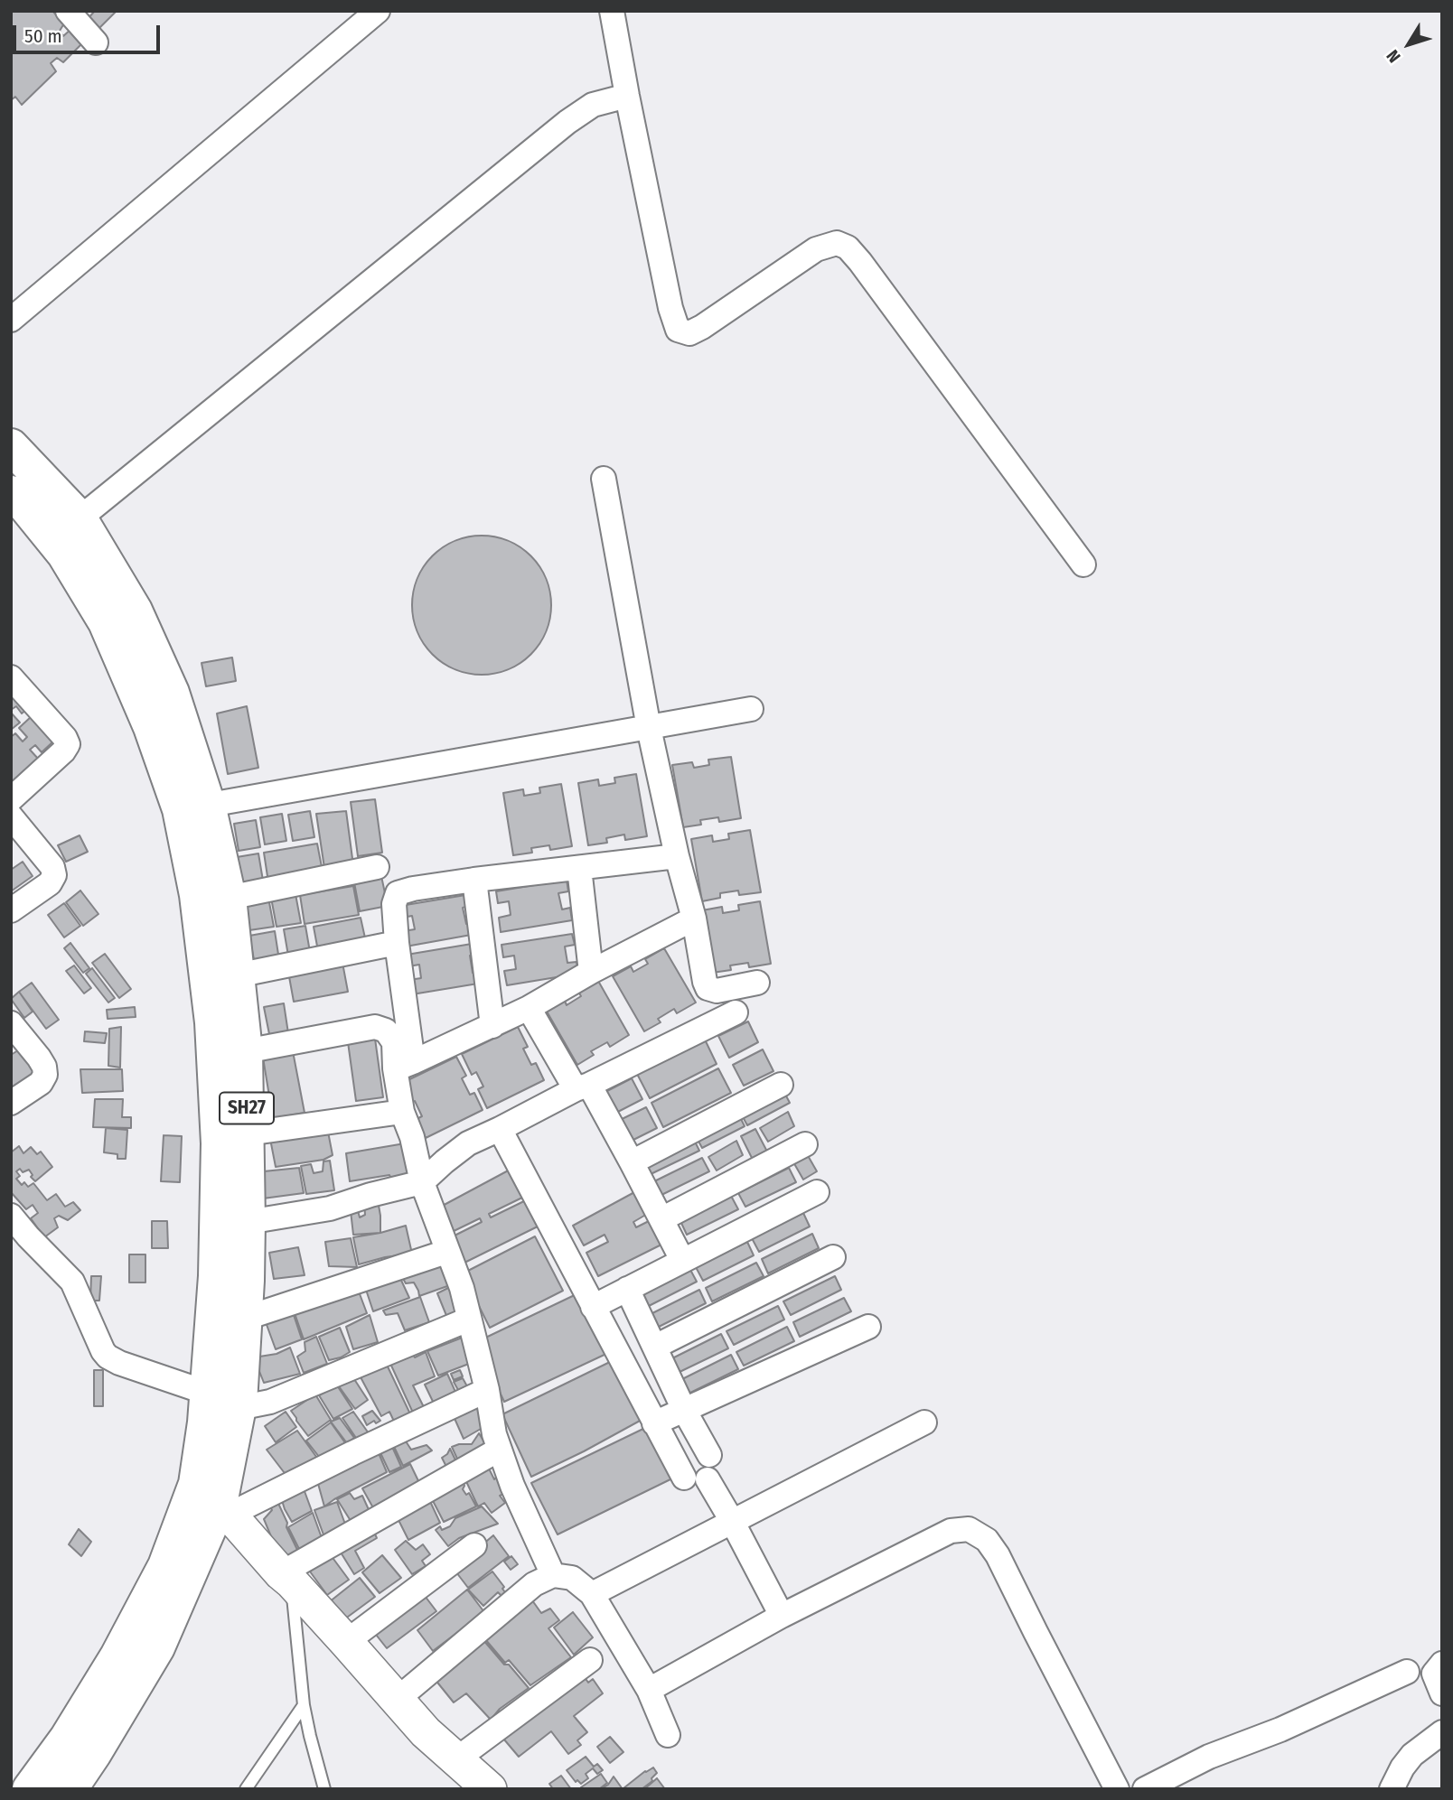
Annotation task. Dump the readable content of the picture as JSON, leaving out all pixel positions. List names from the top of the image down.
{
  "streets": {
    "main road": ["SH27"]
  },
  "scale_bar": "50 m",
  "north": "bottom left"
}
